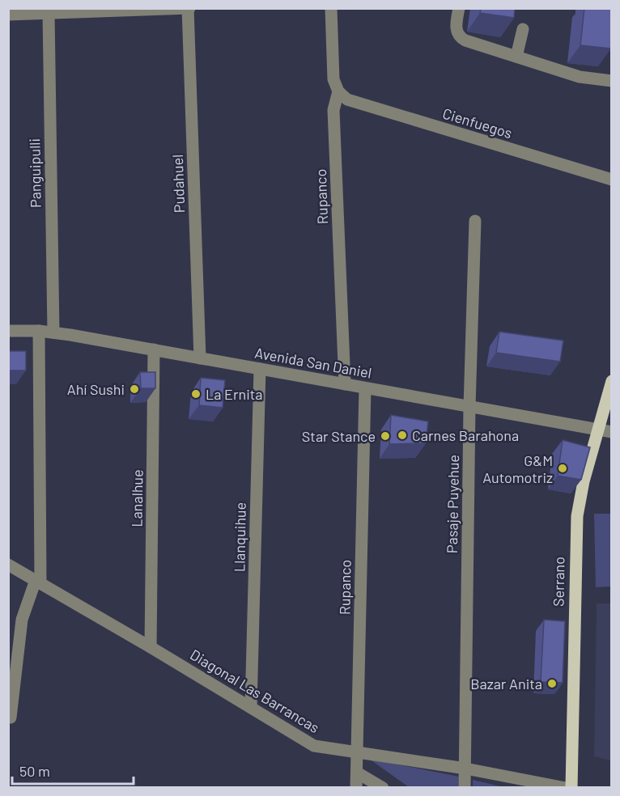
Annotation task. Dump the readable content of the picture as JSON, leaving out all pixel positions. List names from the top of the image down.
{
  "streets": {
    "main road": ["Serrano"],
    "street": [
      "Cienfuegos",
      "Panguipulli",
      "Pudahuel",
      "Rupanco",
      "Avenida San Daniel",
      "Lanalhue",
      "Pasaje Puyehue",
      "Llanquihue",
      "Diagonal Las Barrancas"
    ]
  },
  "crossings": [
    ["Cienfuegos", "Rupanco"],
    ["Panguipulli", "Avenida San Daniel"],
    ["Pudahuel", "Avenida San Daniel"],
    ["Rupanco", "Avenida San Daniel"],
    ["Rupanco", "Diagonal Las Barrancas"],
    ["Avenida San Daniel", "Lanalhue"],
    ["Avenida San Daniel", "Pasaje Puyehue"],
    ["Avenida San Daniel", "Llanquihue"],
    ["Avenida San Daniel", "Serrano"],
    ["Lanalhue", "Diagonal Las Barrancas"],
    ["Pasaje Puyehue", "Diagonal Las Barrancas"],
    ["Llanquihue", "Diagonal Las Barrancas"]
  ],
  "places": [
    "Ahí Sushi",
    "La Ernita",
    "Carnes Barahona",
    "Star Stance",
    "G&M Automotriz",
    "Bazar Anita"
  ],
  "scale_bar": "50 m"
}
